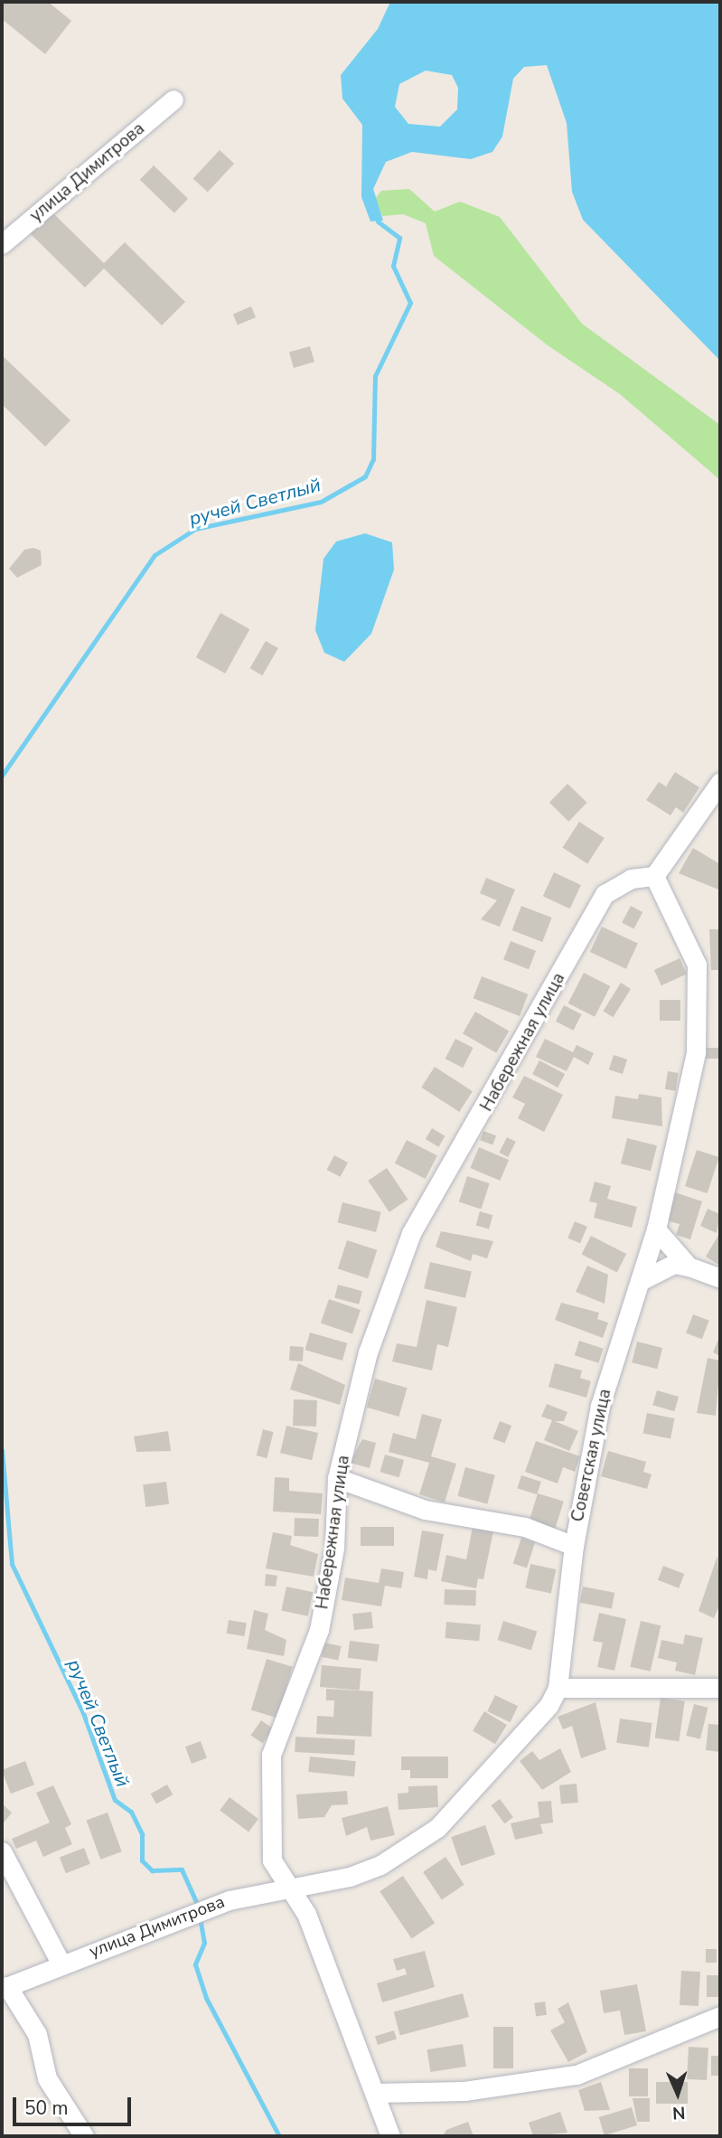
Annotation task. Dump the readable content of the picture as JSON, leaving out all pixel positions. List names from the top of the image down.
{
  "streets": {
    "street": ["улица Димитрова", "Набережная улица", "Советская улица"]
  },
  "crossings": [
    ["улица Димитрова", "Набережная улица"],
    ["улица Димитрова", "Советская улица"],
    ["Набережная улица", "Советская улица"]
  ],
  "water": ["ручей Светлый"],
  "scale_bar": "50 m",
  "north": "bottom"
}
